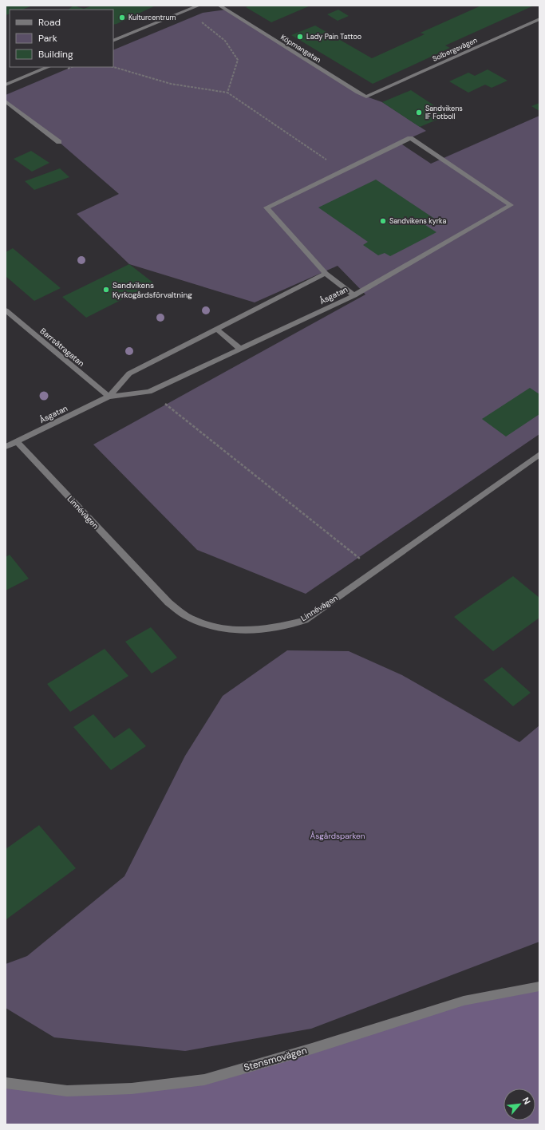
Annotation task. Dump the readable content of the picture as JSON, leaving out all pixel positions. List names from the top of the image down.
{
  "streets": {
    "street": [
      "Köpmangatan",
      "Solbergsvägen",
      "Åsgatan",
      "Barrsätragatan",
      "Linnévägen",
      "Stensmovägen"
    ]
  },
  "crossings": [
    ["Köpmangatan", "Solbergsvägen"],
    ["Åsgatan", "Barrsätragatan"],
    ["Åsgatan", "Linnévägen"]
  ],
  "parks": ["Åsgårdsparken"],
  "places": [
    "Kulturcentrum",
    "Lady Pain Tattoo",
    "Sandvikens IF Fotboll",
    "Sandvikens kyrka",
    "Sandvikens Kyrkogårdsförvaltning"
  ],
  "legend": ["Road", "Park", "Building"],
  "north": "top right"
}
